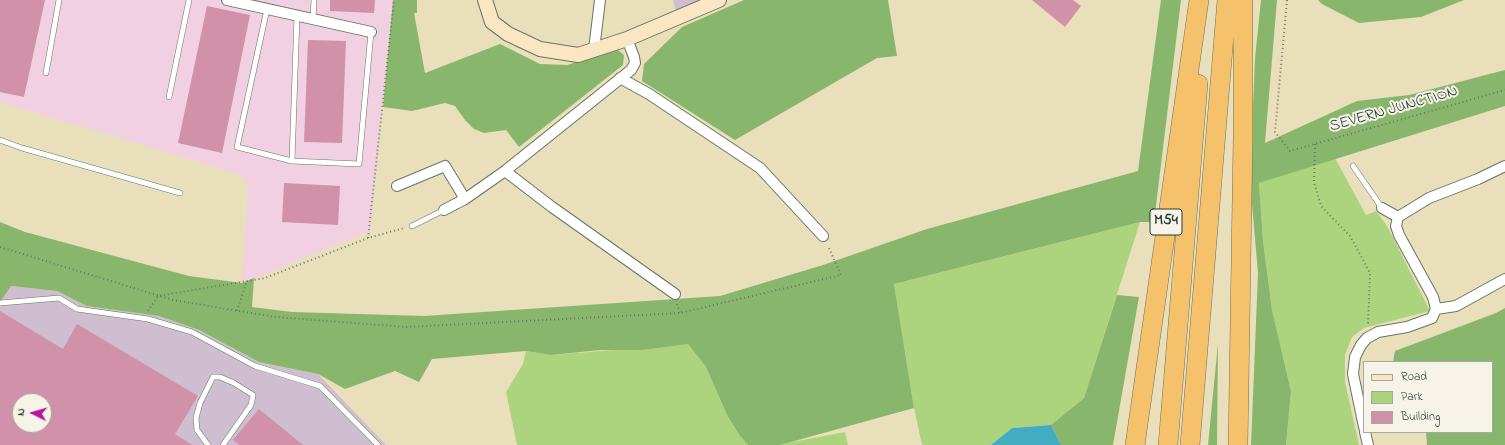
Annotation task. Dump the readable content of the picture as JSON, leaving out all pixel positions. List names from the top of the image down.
{
  "streets": {
    "highway": ["M54"],
    "path": ["SEVERN JUNCTION"]
  },
  "legend": ["Road", "Park", "Building"],
  "north": "left"
}
